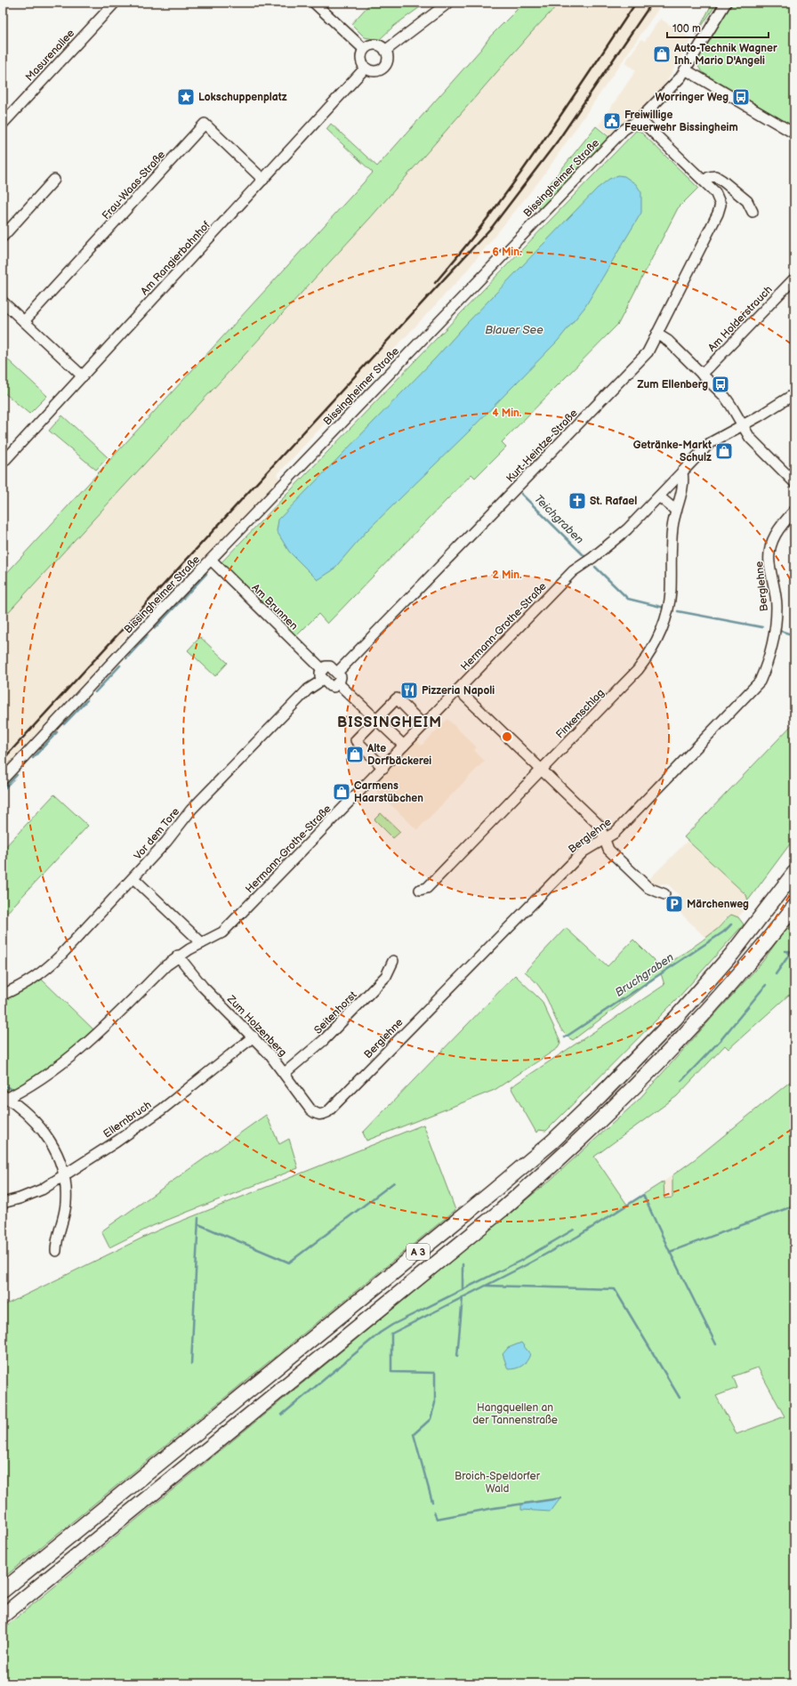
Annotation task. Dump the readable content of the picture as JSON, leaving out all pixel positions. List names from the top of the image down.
{
  "streets": {
    "highway": ["A 3"],
    "street": [
      "Masurenallee",
      "Bissingheimer Straße",
      "Frau-Waas-Straße",
      "Am Rangierbahnhof",
      "Am Holderstrauch",
      "Kurt-Heintze-Straße",
      "Berglehne",
      "Am Brunnen",
      "Hermann-Grothe-Straße",
      "Finkenschlag",
      "Vor dem Tore",
      "Seitenhorst",
      "Zum Holzenberg",
      "Ellernbruch"
    ]
  },
  "crossings": [
    ["Bissingheimer Straße", "Am Brunnen"],
    ["Frau-Waas-Straße", "Am Rangierbahnhof"],
    ["Kurt-Heintze-Straße", "Am Brunnen"],
    ["Kurt-Heintze-Straße", "Vor dem Tore"],
    ["Berglehne", "Zum Holzenberg"],
    ["Am Brunnen", "Vor dem Tore"],
    ["Hermann-Grothe-Straße", "Finkenschlag"],
    ["Hermann-Grothe-Straße", "Zum Holzenberg"],
    ["Seitenhorst", "Zum Holzenberg"],
    ["Zum Holzenberg", "Ellernbruch"]
  ],
  "districts": ["BISSINGHEIM"],
  "water": ["Blauer See", "Teichgraben", "Bruchgraben"],
  "parks": ["Hangquellen an der Tannenstraße", "Broich-Speldorfer Wald"],
  "places": {
    "shop": [
      "Auto-Technik Wagner Inh. Mario D'Angeli",
      "Getränke-Markt Schulz",
      "Alte Dorfbäckerei",
      "Carmens Haarstübchen"
    ],
    "place": ["Lokschuppenplatz"],
    "bus stop": ["Worringer Weg", "Zum Ellenberg"],
    "public building": ["Freiwillige Feuerwehr Bissingheim"],
    "church": ["St. Rafael"],
    "restaurant": ["Pizzeria Napoli"],
    "parking": ["Märchenweg"]
  },
  "scale_bar": "100 m",
  "rings": ["6 Min.", "4 Min.", "2 Min."]
}
